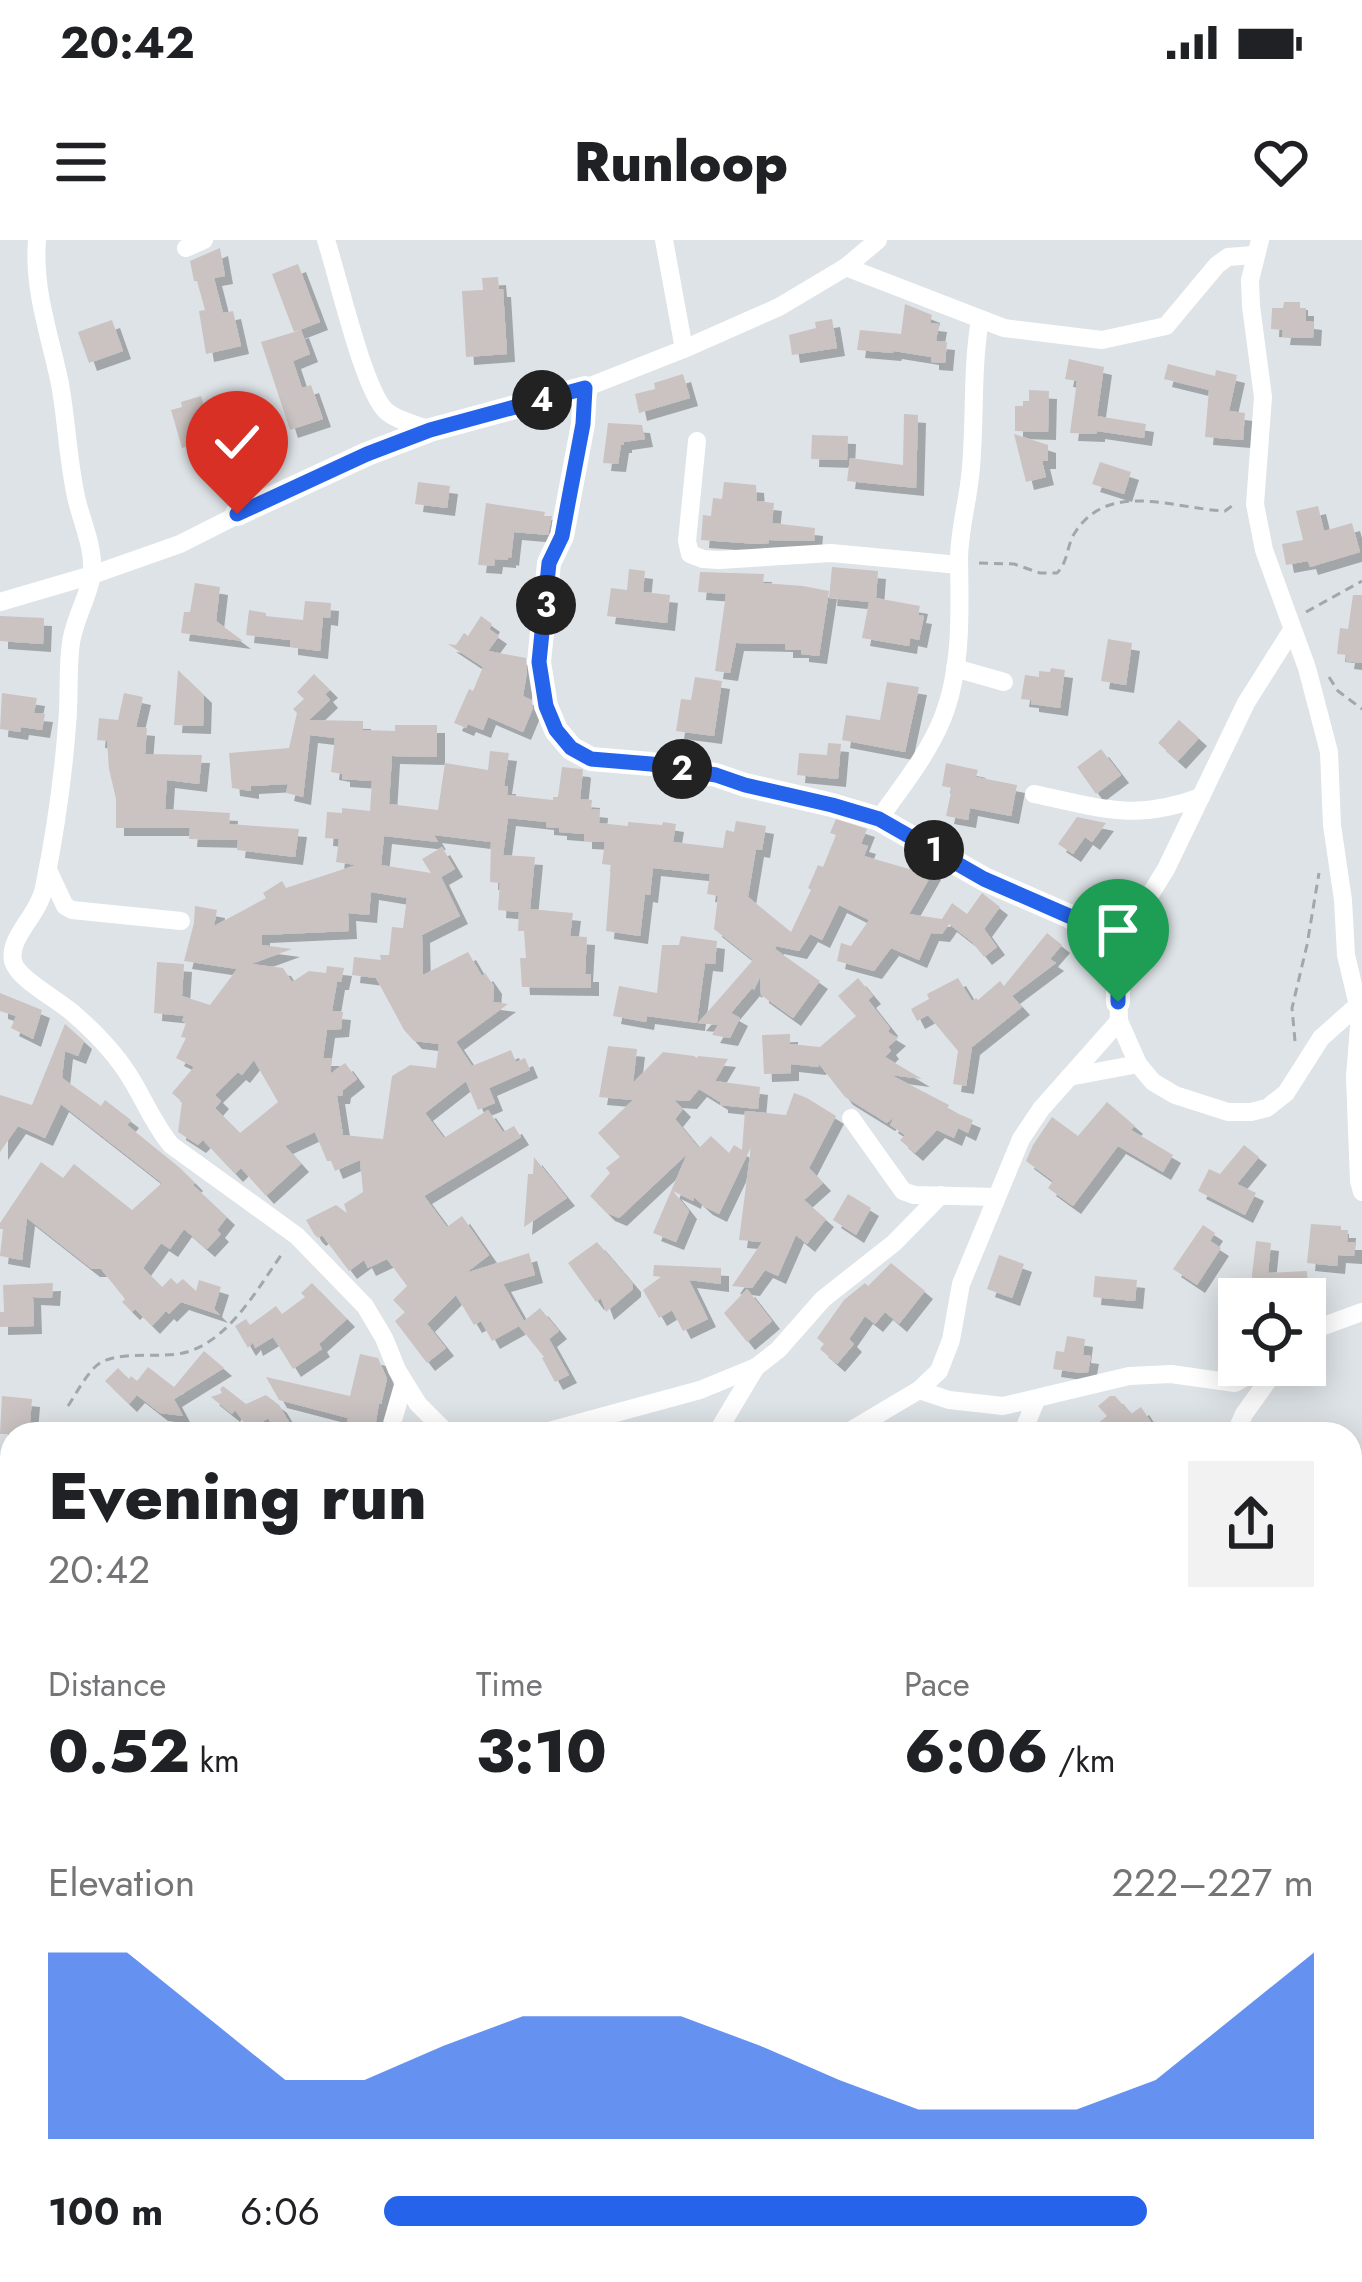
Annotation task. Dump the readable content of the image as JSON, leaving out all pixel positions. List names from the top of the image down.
{
  "page": {
    "status": "20:42",
    "header": "Runloop",
    "pins": [
      "4",
      "3",
      "2",
      "1"
    ],
    "heading": ["Evening run", "20:42"],
    "stats": [
      ["Distance", "0.52 km"],
      ["Time", "3:10"],
      ["Pace", "6:06 /km"]
    ],
    "chart": ["Elevation", "222–227 m"],
    "list": [
      {
        "name": "100 m",
        "note": "6:06"
      }
    ]
  }
}
